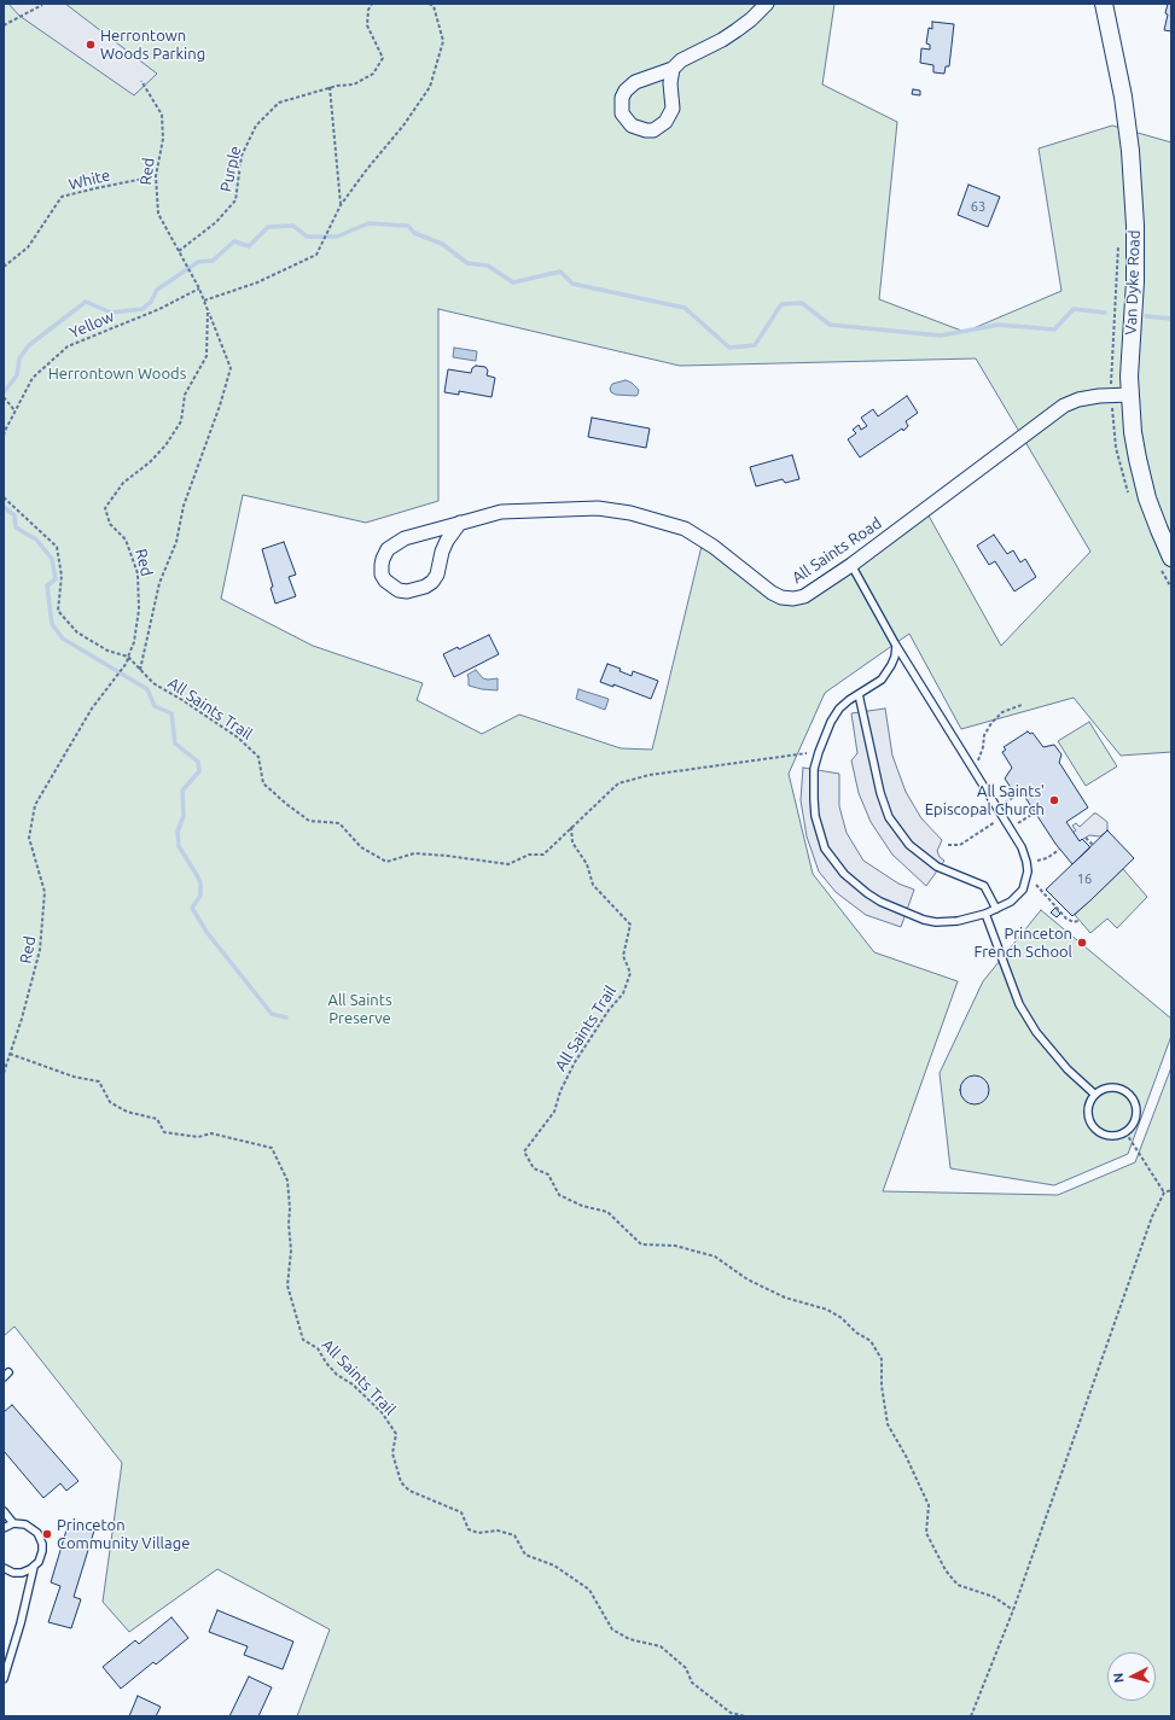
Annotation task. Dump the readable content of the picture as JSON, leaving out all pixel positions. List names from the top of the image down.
{
  "streets": {
    "street": ["Van Dyke Road", "All Saints Road"],
    "path": [
      "Purple",
      "Red",
      "White",
      "Yellow",
      "All Saints Trail"
    ]
  },
  "crossings": [
    ["Purple", "Red"],
    ["Red", "White"],
    ["Red", "Yellow"],
    ["Red", "All Saints Trail"],
    ["Van Dyke Road", "All Saints Road"]
  ],
  "parks": ["Herrontown Woods", "All Saints Preserve"],
  "places": [
    "Herrontown Woods Parking",
    "All Saints' Episcopal Church",
    "Princeton French School",
    "Princeton Community Village"
  ],
  "house_numbers": ["63", "16"],
  "north": "left"
}
